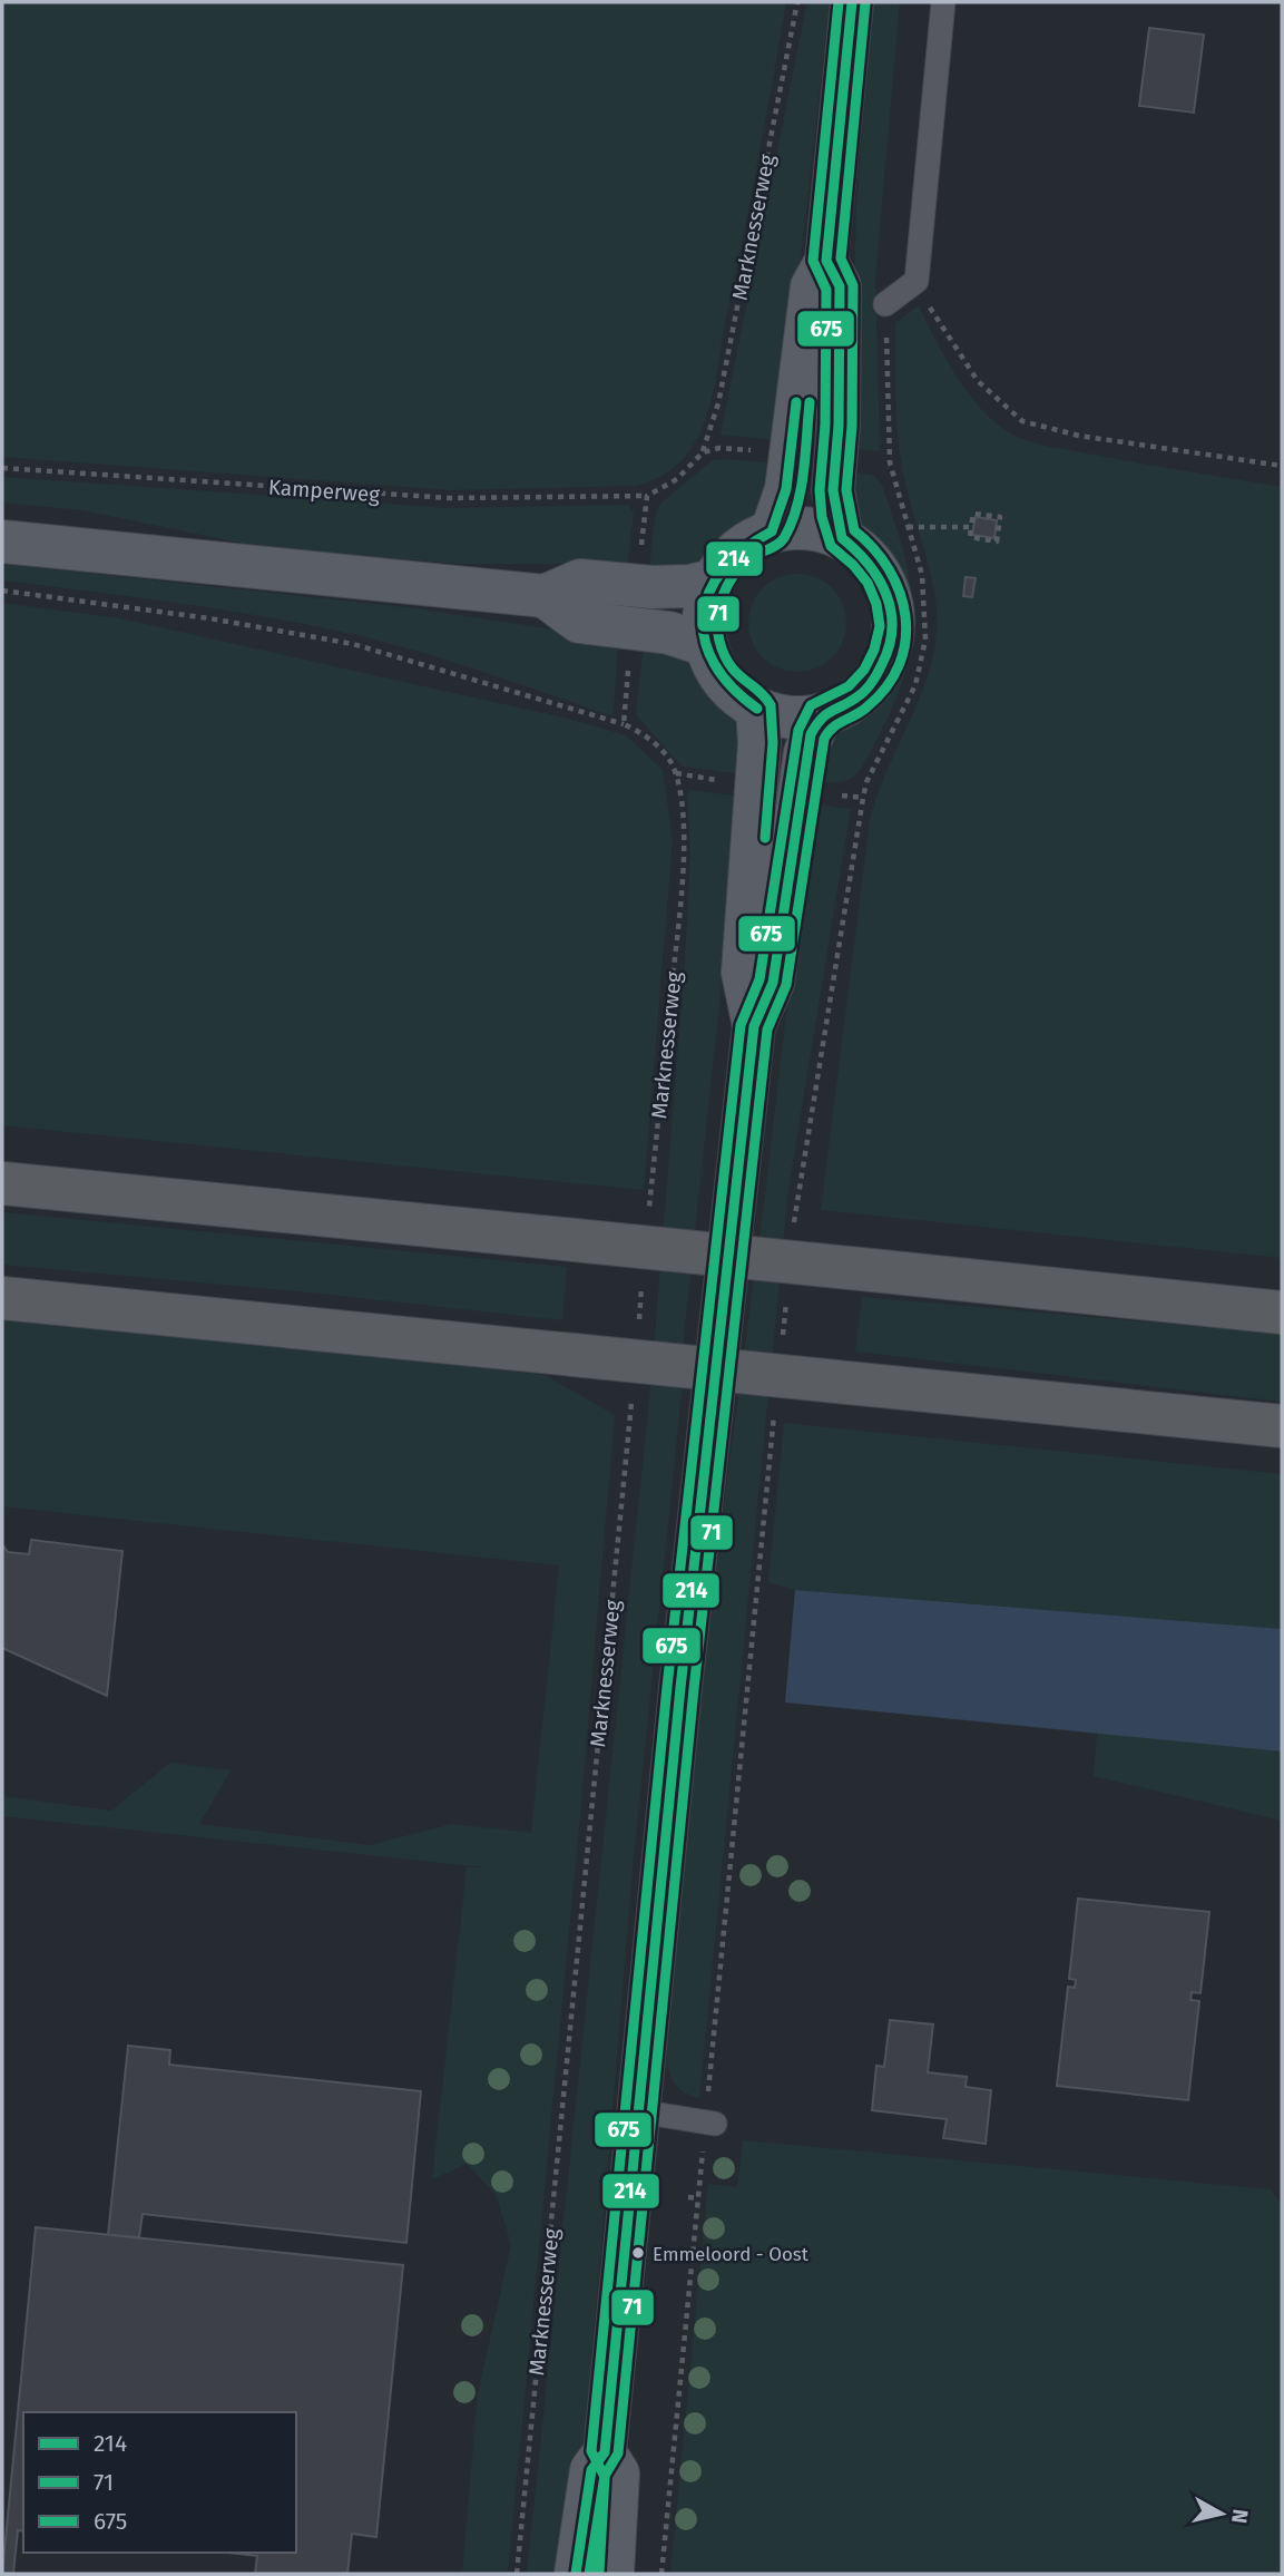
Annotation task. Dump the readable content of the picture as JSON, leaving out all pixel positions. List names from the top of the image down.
{
  "streets": {
    "path": ["Marknesserweg", "Kamperweg"]
  },
  "places": ["Emmeloord - Oost"],
  "lines": ["transit line 214", "transit line 675", "transit line 71"],
  "legend": ["214", "71", "675"],
  "north": "right"
}
